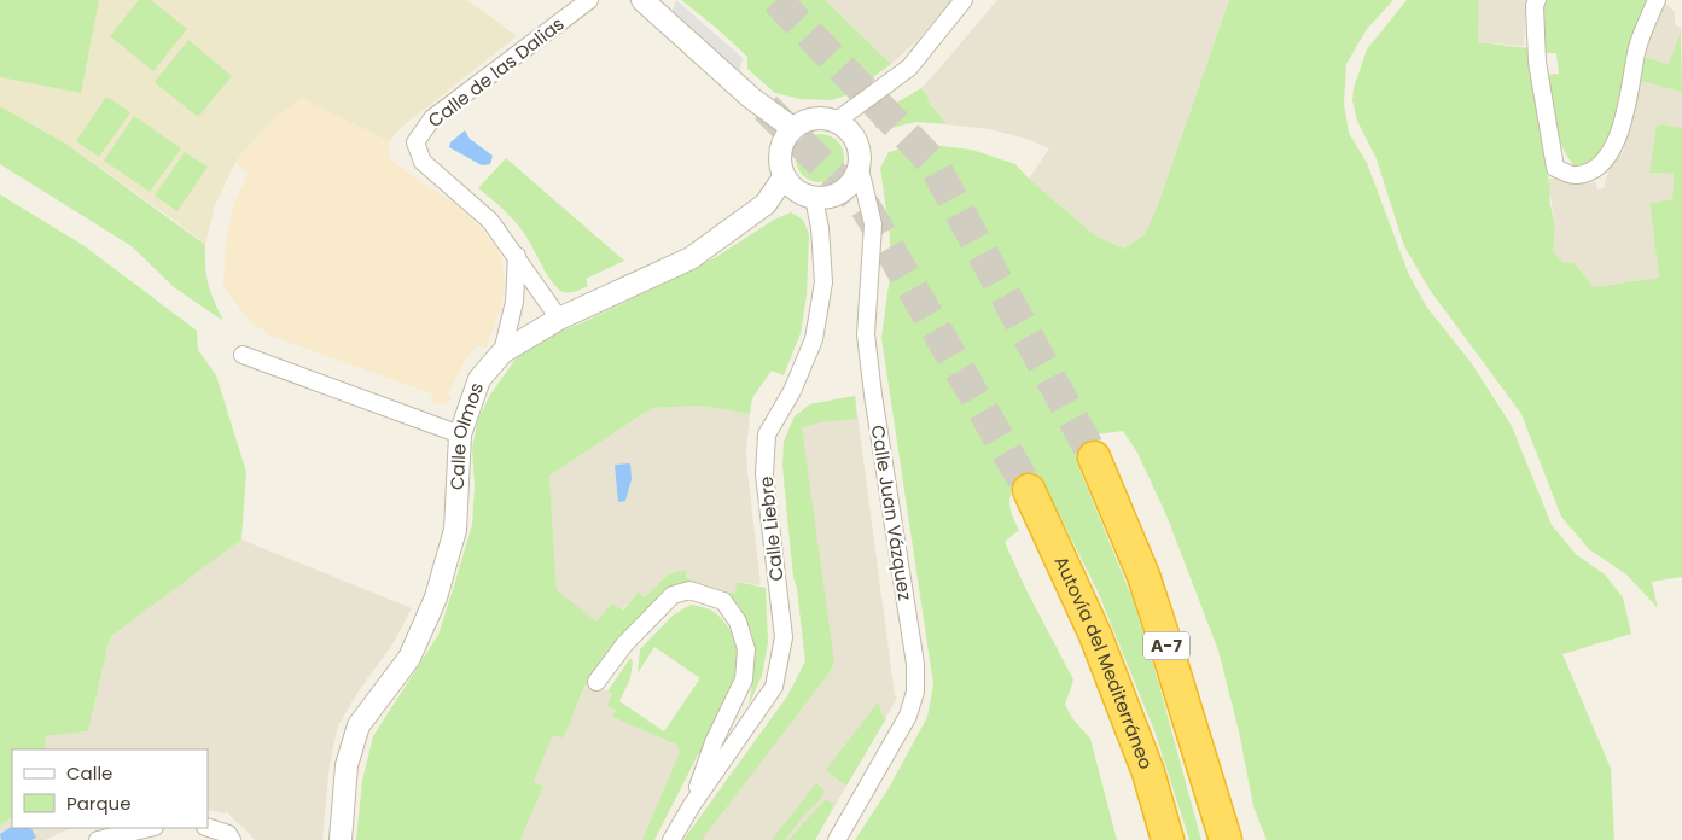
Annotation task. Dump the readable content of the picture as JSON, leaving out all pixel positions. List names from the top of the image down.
{
  "streets": {
    "highway": ["A-7", "Autovía del Mediterráneo"],
    "street": [
      "Calle de las Dalias",
      "Calle Olmos",
      "Calle Juan Vázquez",
      "Calle Liebre"
    ]
  },
  "crossings": [
    ["Calle de las Dalias", "Calle Olmos"],
    ["Calle Olmos", "Calle Juan Vázquez"],
    ["Calle Olmos", "Calle Liebre"],
    ["Calle Juan Vázquez", "Calle Liebre"]
  ],
  "legend": ["Calle", "Parque"]
}
